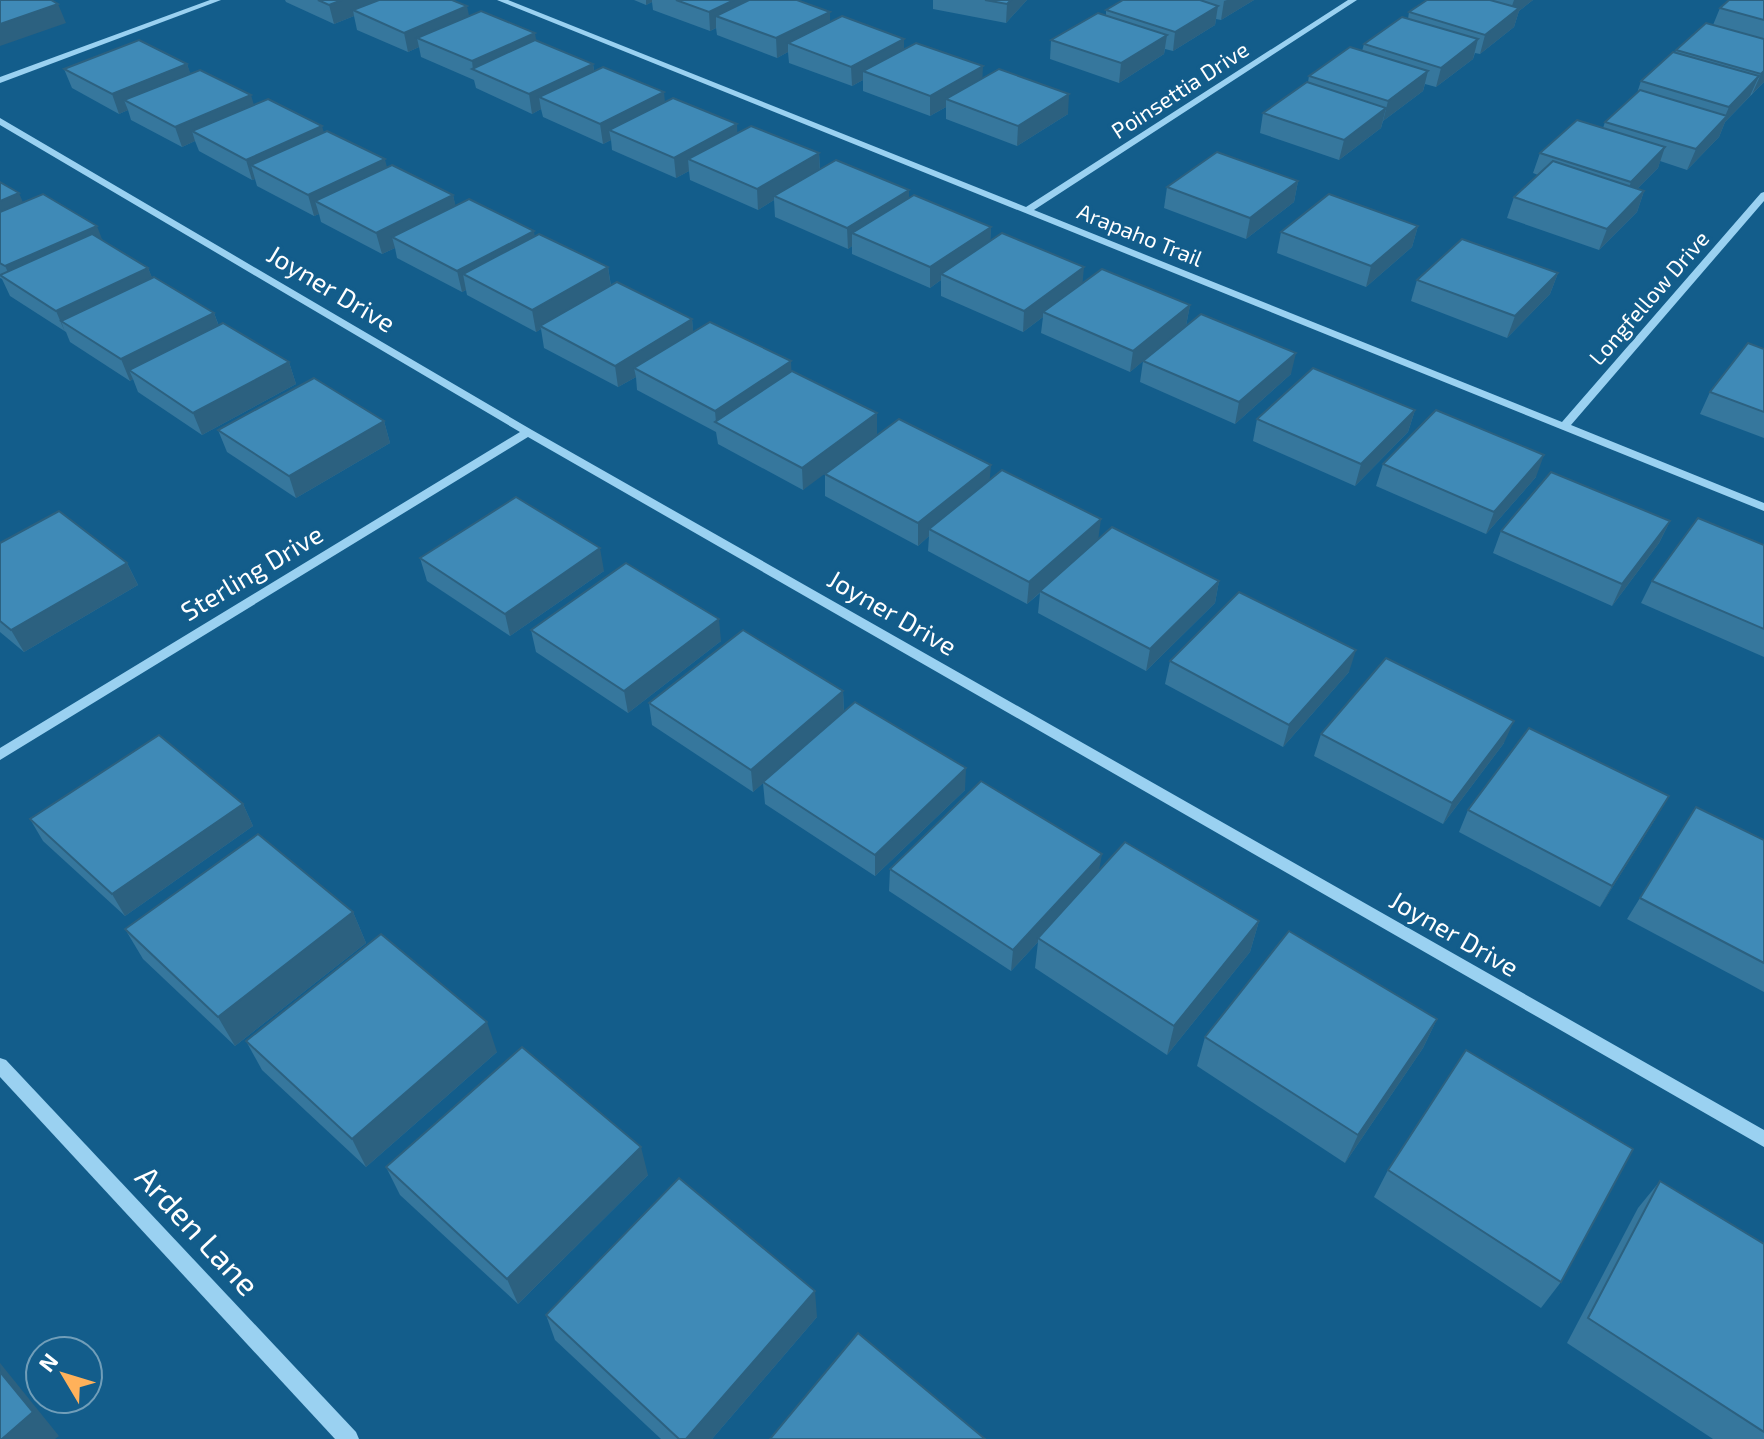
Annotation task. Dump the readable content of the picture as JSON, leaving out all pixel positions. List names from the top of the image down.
{
  "streets": {
    "street": [
      "Poinsettia Drive",
      "Arapaho Trail",
      "Joyner Drive",
      "Longfellow Drive",
      "Sterling Drive",
      "Arden Lane"
    ]
  },
  "crossings": [
    ["Poinsettia Drive", "Arapaho Trail"],
    ["Arapaho Trail", "Longfellow Drive"],
    ["Joyner Drive", "Sterling Drive"]
  ],
  "north": "top left"
}
